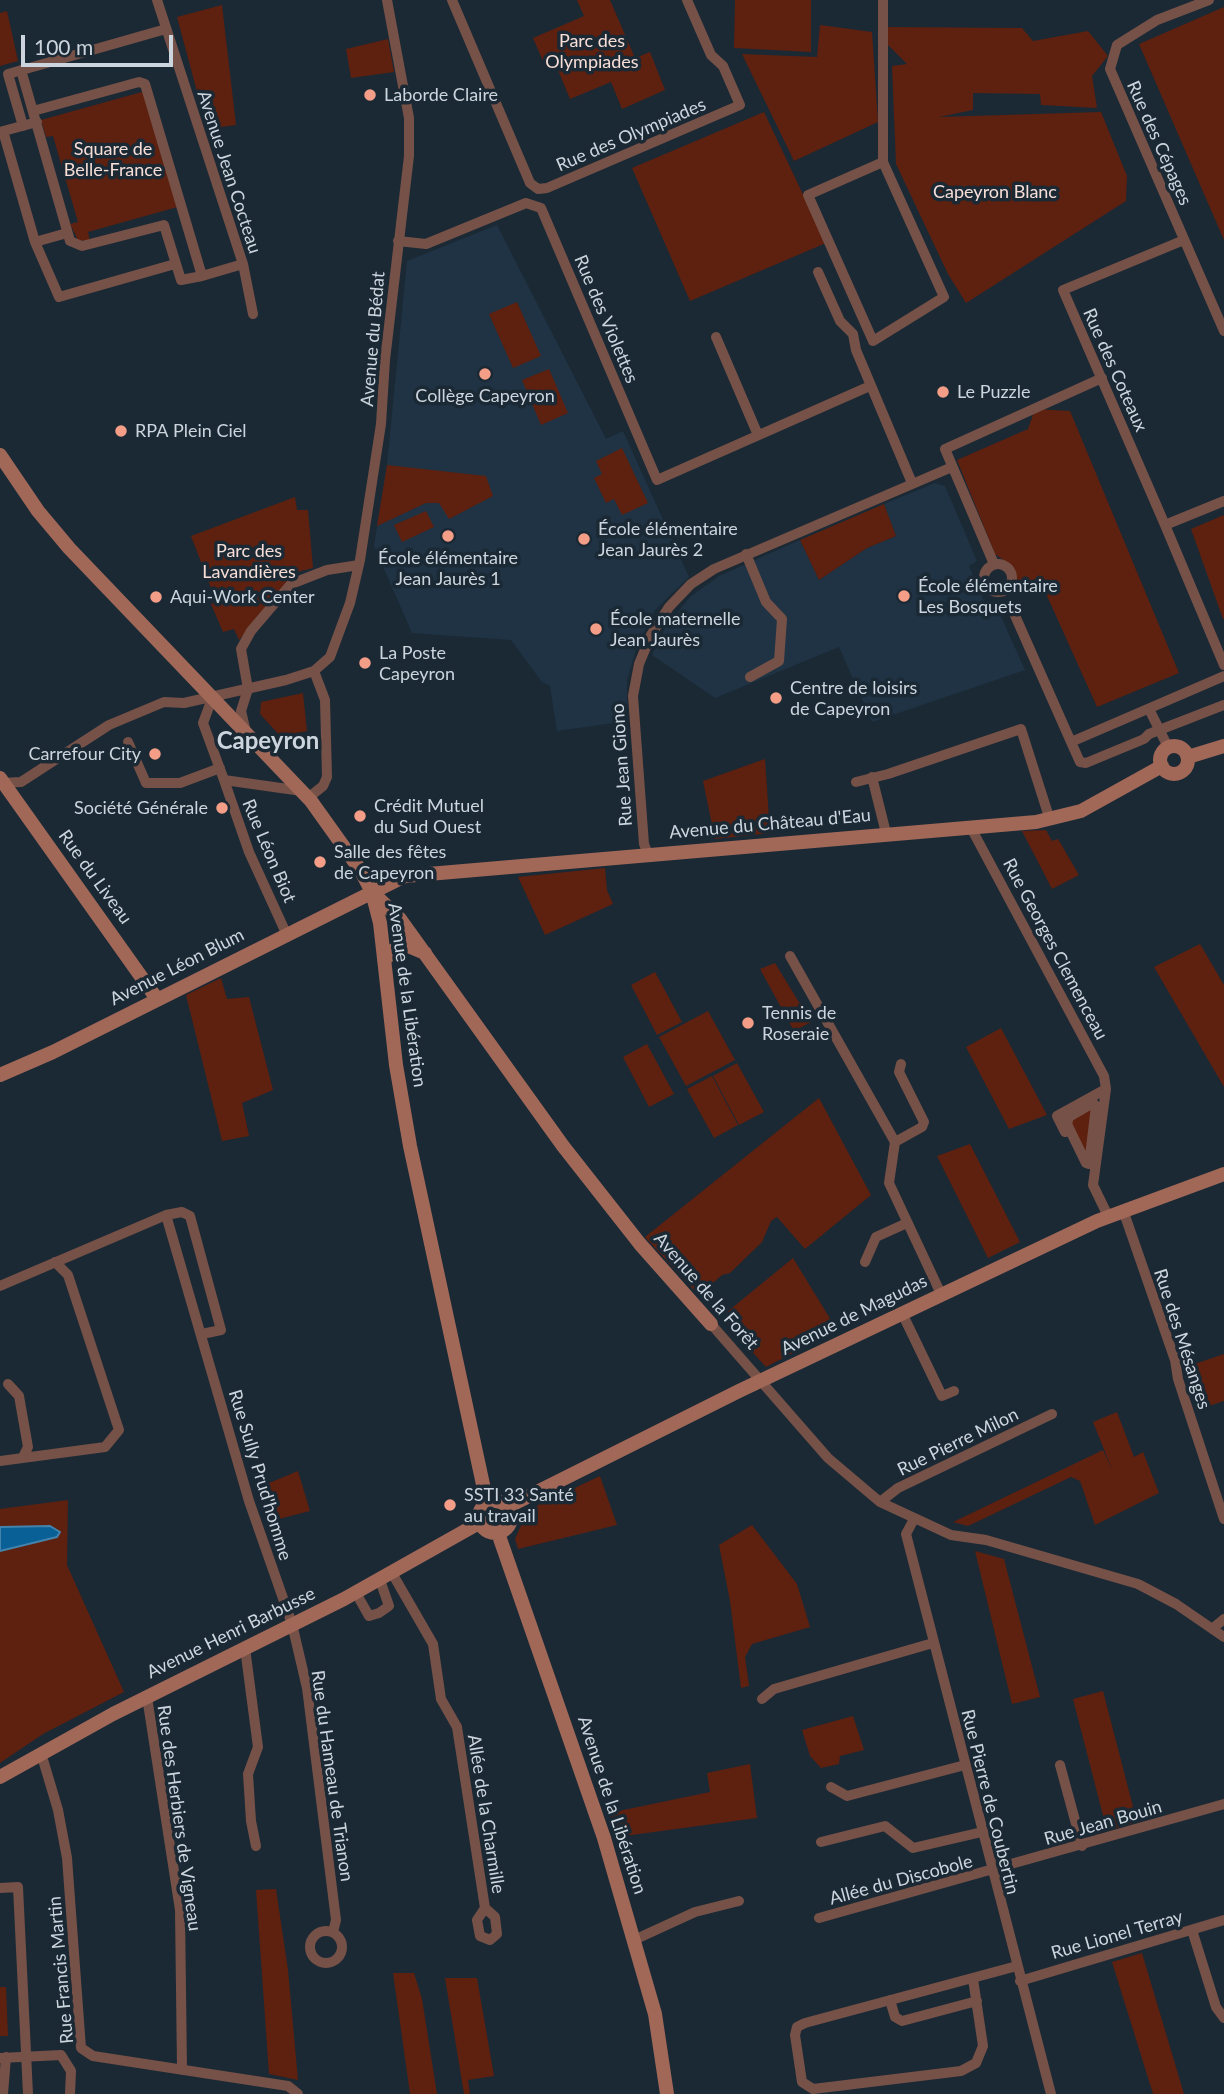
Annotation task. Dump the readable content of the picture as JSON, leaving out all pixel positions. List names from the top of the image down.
{
  "streets": {
    "main road": [
      "Avenue du Château d'Eau",
      "Rue du Liveau",
      "Avenue Léon Blum",
      "Avenue de la Libération",
      "Avenue de la Forêt",
      "Avenue de Magudas",
      "Avenue Henri Barbusse"
    ],
    "street": [
      "Rue des Olympiades",
      "Rue des Cépages",
      "Avenue Jean Cocteau",
      "Rue des Violettes",
      "Avenue du Bédat",
      "Rue des Coteaux",
      "Rue Jean Giono",
      "Rue Léon Biot",
      "Rue Georges Clemenceau",
      "Rue des Mésanges",
      "Rue Pierre Milon",
      "Rue Sully Prud'homme",
      "Rue du Hameau de Trianon",
      "Rue Pierre de Coubertin",
      "Allée de la Charmille",
      "Rue des Herbiers de Vigneau",
      "Rue Jean Bouin",
      "Allée du Discobole",
      "Rue Lionel Terray",
      "Rue Francis Martin"
    ]
  },
  "crossings": [
    ["Rue des Cépages", "Rue des Coteaux"],
    ["Rue des Violettes", "Avenue du Bédat"],
    ["Rue Jean Giono", "Avenue du Château d'Eau"],
    ["Avenue du Château d'Eau", "Rue Georges Clemenceau"],
    ["Avenue du Château d'Eau", "Avenue Léon Blum"],
    ["Avenue du Château d'Eau", "Avenue de la Libération"],
    ["Avenue du Château d'Eau", "Avenue de la Forêt"],
    ["Rue Léon Biot", "Avenue Léon Blum"],
    ["Rue Léon Biot", "Avenue de la Libération"],
    ["Rue du Liveau", "Avenue Léon Blum"],
    ["Avenue Léon Blum", "Avenue de la Libération"],
    ["Avenue Léon Blum", "Avenue de la Forêt"],
    ["Avenue de la Libération", "Avenue de la Forêt"],
    ["Avenue de la Libération", "Avenue de Magudas"],
    ["Avenue de la Libération", "Avenue Henri Barbusse"],
    ["Avenue de la Forêt", "Avenue de Magudas"],
    ["Avenue de la Forêt", "Rue Pierre Milon"],
    ["Avenue de la Forêt", "Rue Pierre de Coubertin"],
    ["Avenue de Magudas", "Rue des Mésanges"],
    ["Avenue de Magudas", "Avenue Henri Barbusse"],
    ["Rue Sully Prud'homme", "Avenue Henri Barbusse"],
    ["Rue Sully Prud'homme", "Rue du Hameau de Trianon"],
    ["Avenue Henri Barbusse", "Rue du Hameau de Trianon"],
    ["Avenue Henri Barbusse", "Allée de la Charmille"],
    ["Avenue Henri Barbusse", "Rue des Herbiers de Vigneau"],
    ["Avenue Henri Barbusse", "Rue Francis Martin"],
    ["Rue Pierre de Coubertin", "Rue Jean Bouin"],
    ["Rue Pierre de Coubertin", "Allée du Discobole"],
    ["Rue Pierre de Coubertin", "Rue Lionel Terray"],
    ["Rue des Herbiers de Vigneau", "Rue Francis Martin"],
    ["Rue Jean Bouin", "Allée du Discobole"]
  ],
  "districts": ["Capeyron"],
  "parks": [
    "Parc des Olympiades",
    "Square de Belle-France",
    "Capeyron Blanc",
    "Parc des Lavandières"
  ],
  "places": [
    "Laborde Claire",
    "Collège Capeyron",
    "Le Puzzle",
    "RPA Plein Ciel",
    "École élémentaire Jean Jaurès 1",
    "École élémentaire Jean Jaurès 2",
    "École élémentaire Les Bosquets",
    "Aqui-Work Center",
    "École maternelle Jean Jaurès",
    "La Poste Capeyron",
    "Centre de loisirs de Capeyron",
    "Carrefour City",
    "Société Générale",
    "Crédit Mutuel du Sud Ouest",
    "Salle des fêtes de Capeyron",
    "Tennis de Roseraie",
    "SSTI 33 Santé au travail"
  ],
  "scale_bar": "100 m"
}
